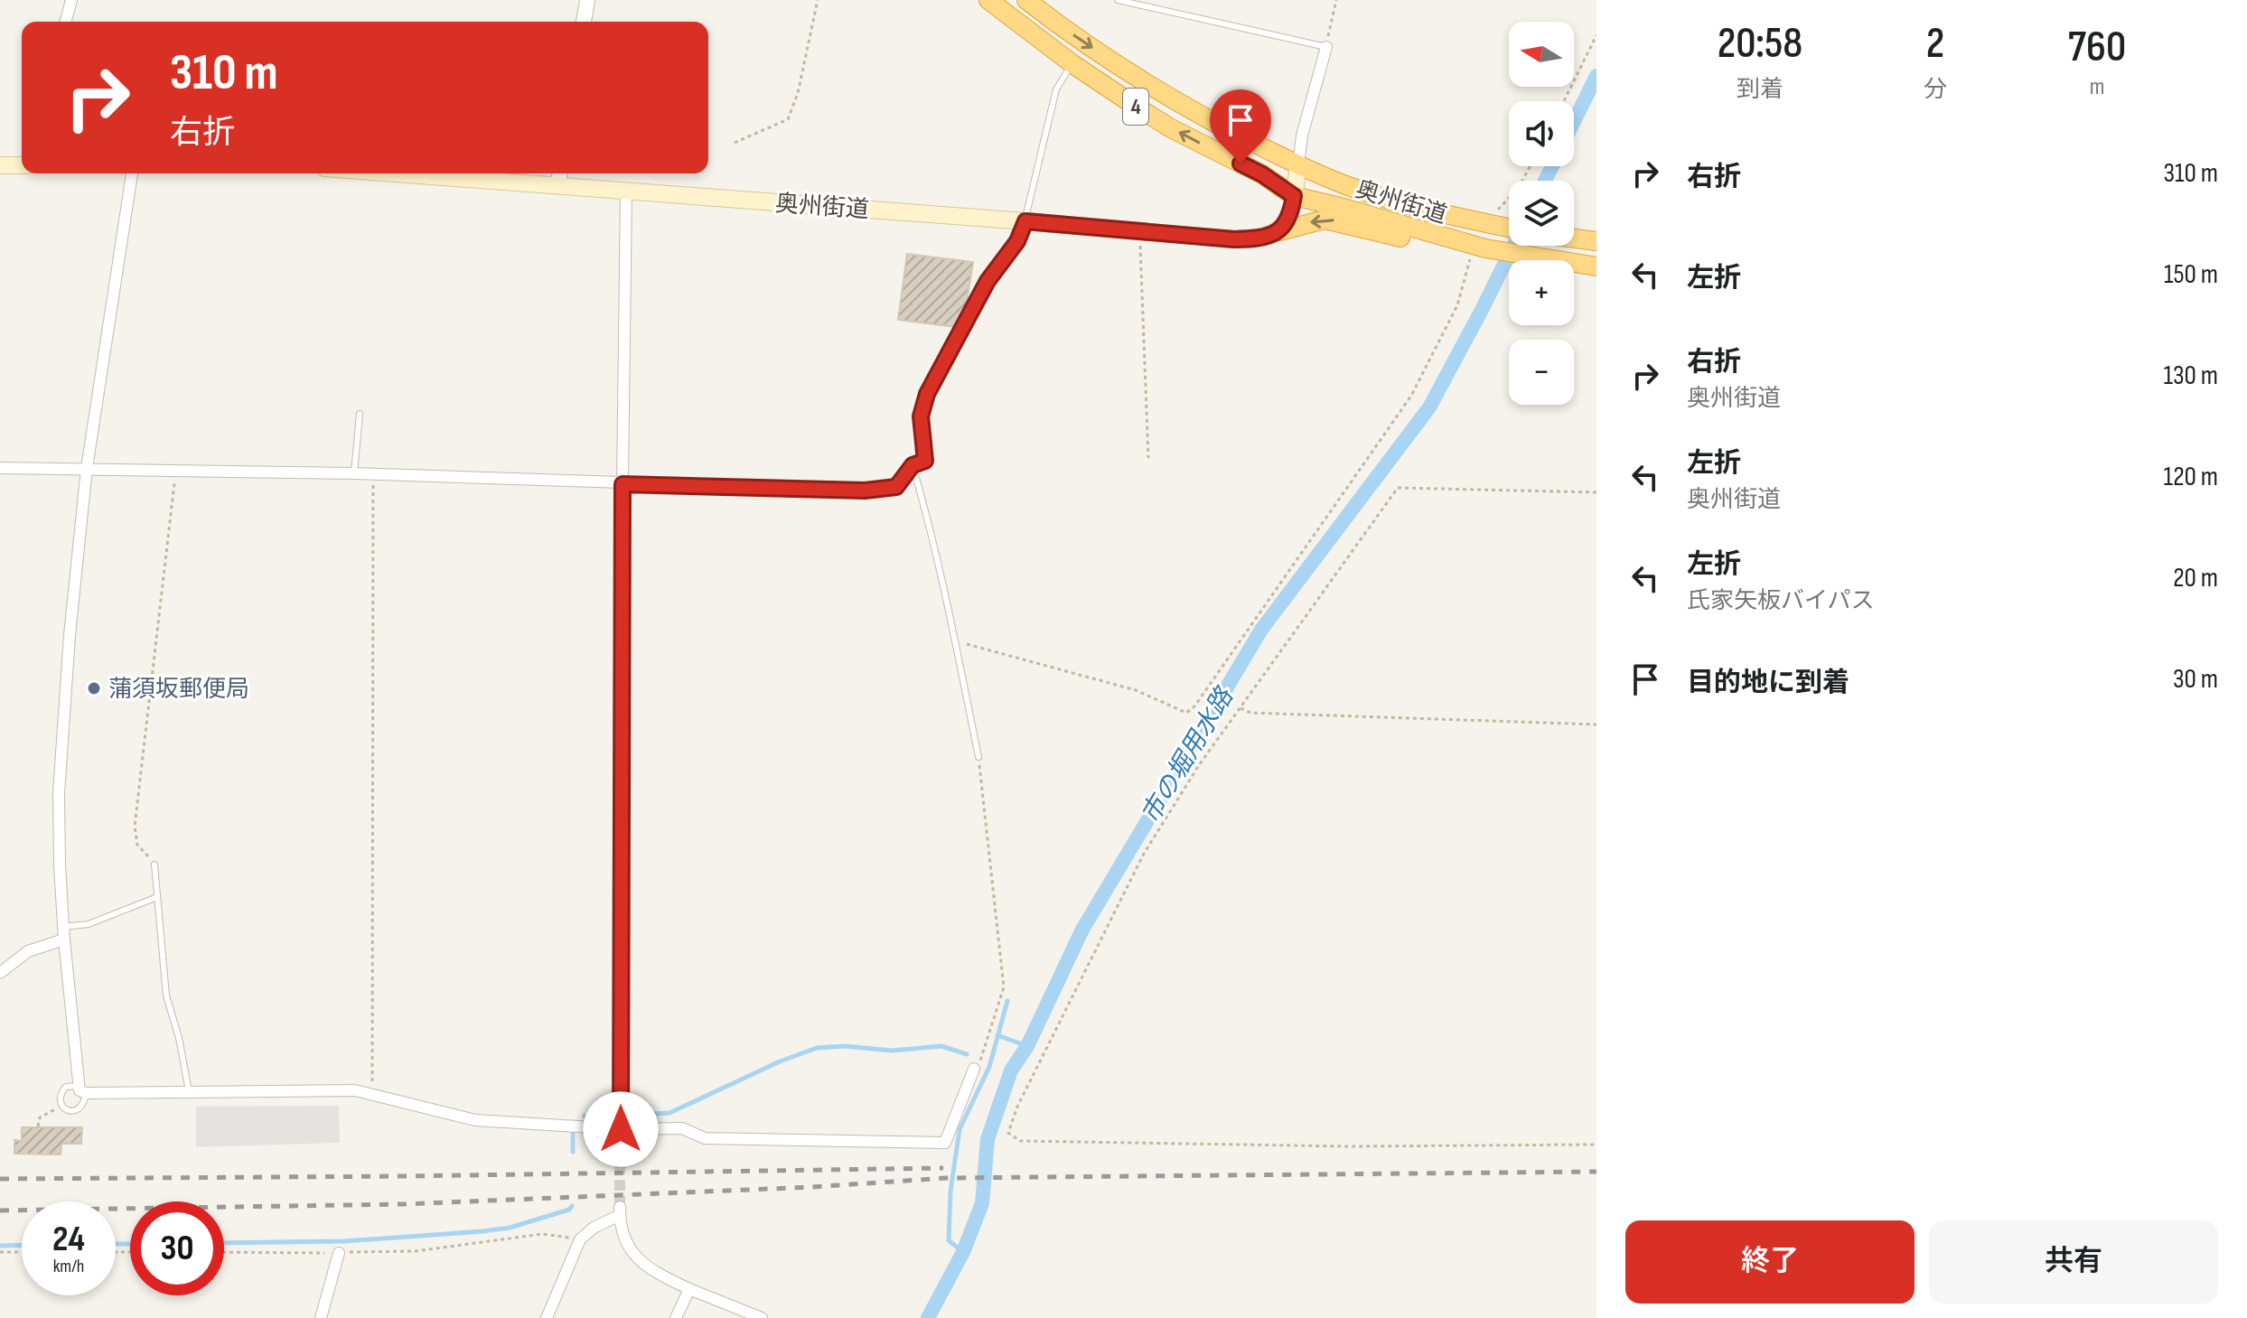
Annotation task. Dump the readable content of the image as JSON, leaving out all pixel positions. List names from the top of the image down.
{
  "streets": {
    "highway": ["4", "奥州街道"]
  },
  "crossings": [
    ["4", "奥州街道"]
  ],
  "water": ["市の堀用水路"],
  "places": ["蒲須坂郵便局"],
  "north": "left",
  "page": {
    "eta": [
      "20:58",
      "到着",
      "2",
      "分",
      "760",
      "m"
    ],
    "map_buttons": ["+", "−"],
    "turn": ["310 m", "右折"],
    "list": [
      {
        "name": "右折",
        "value": "310 m"
      },
      {
        "name": "左折",
        "value": "150 m"
      },
      {
        "name": "右折",
        "note": "奥州街道",
        "value": "130 m"
      },
      {
        "name": "左折",
        "note": "奥州街道",
        "value": "120 m"
      },
      {
        "name": "左折",
        "note": "氏家矢板バイパス",
        "value": "20 m"
      },
      {
        "name": "目的地に到着",
        "value": "30 m"
      }
    ],
    "speed": "24 km/h",
    "limit": "30",
    "buttons": ["終了", "共有"]
  }
}
